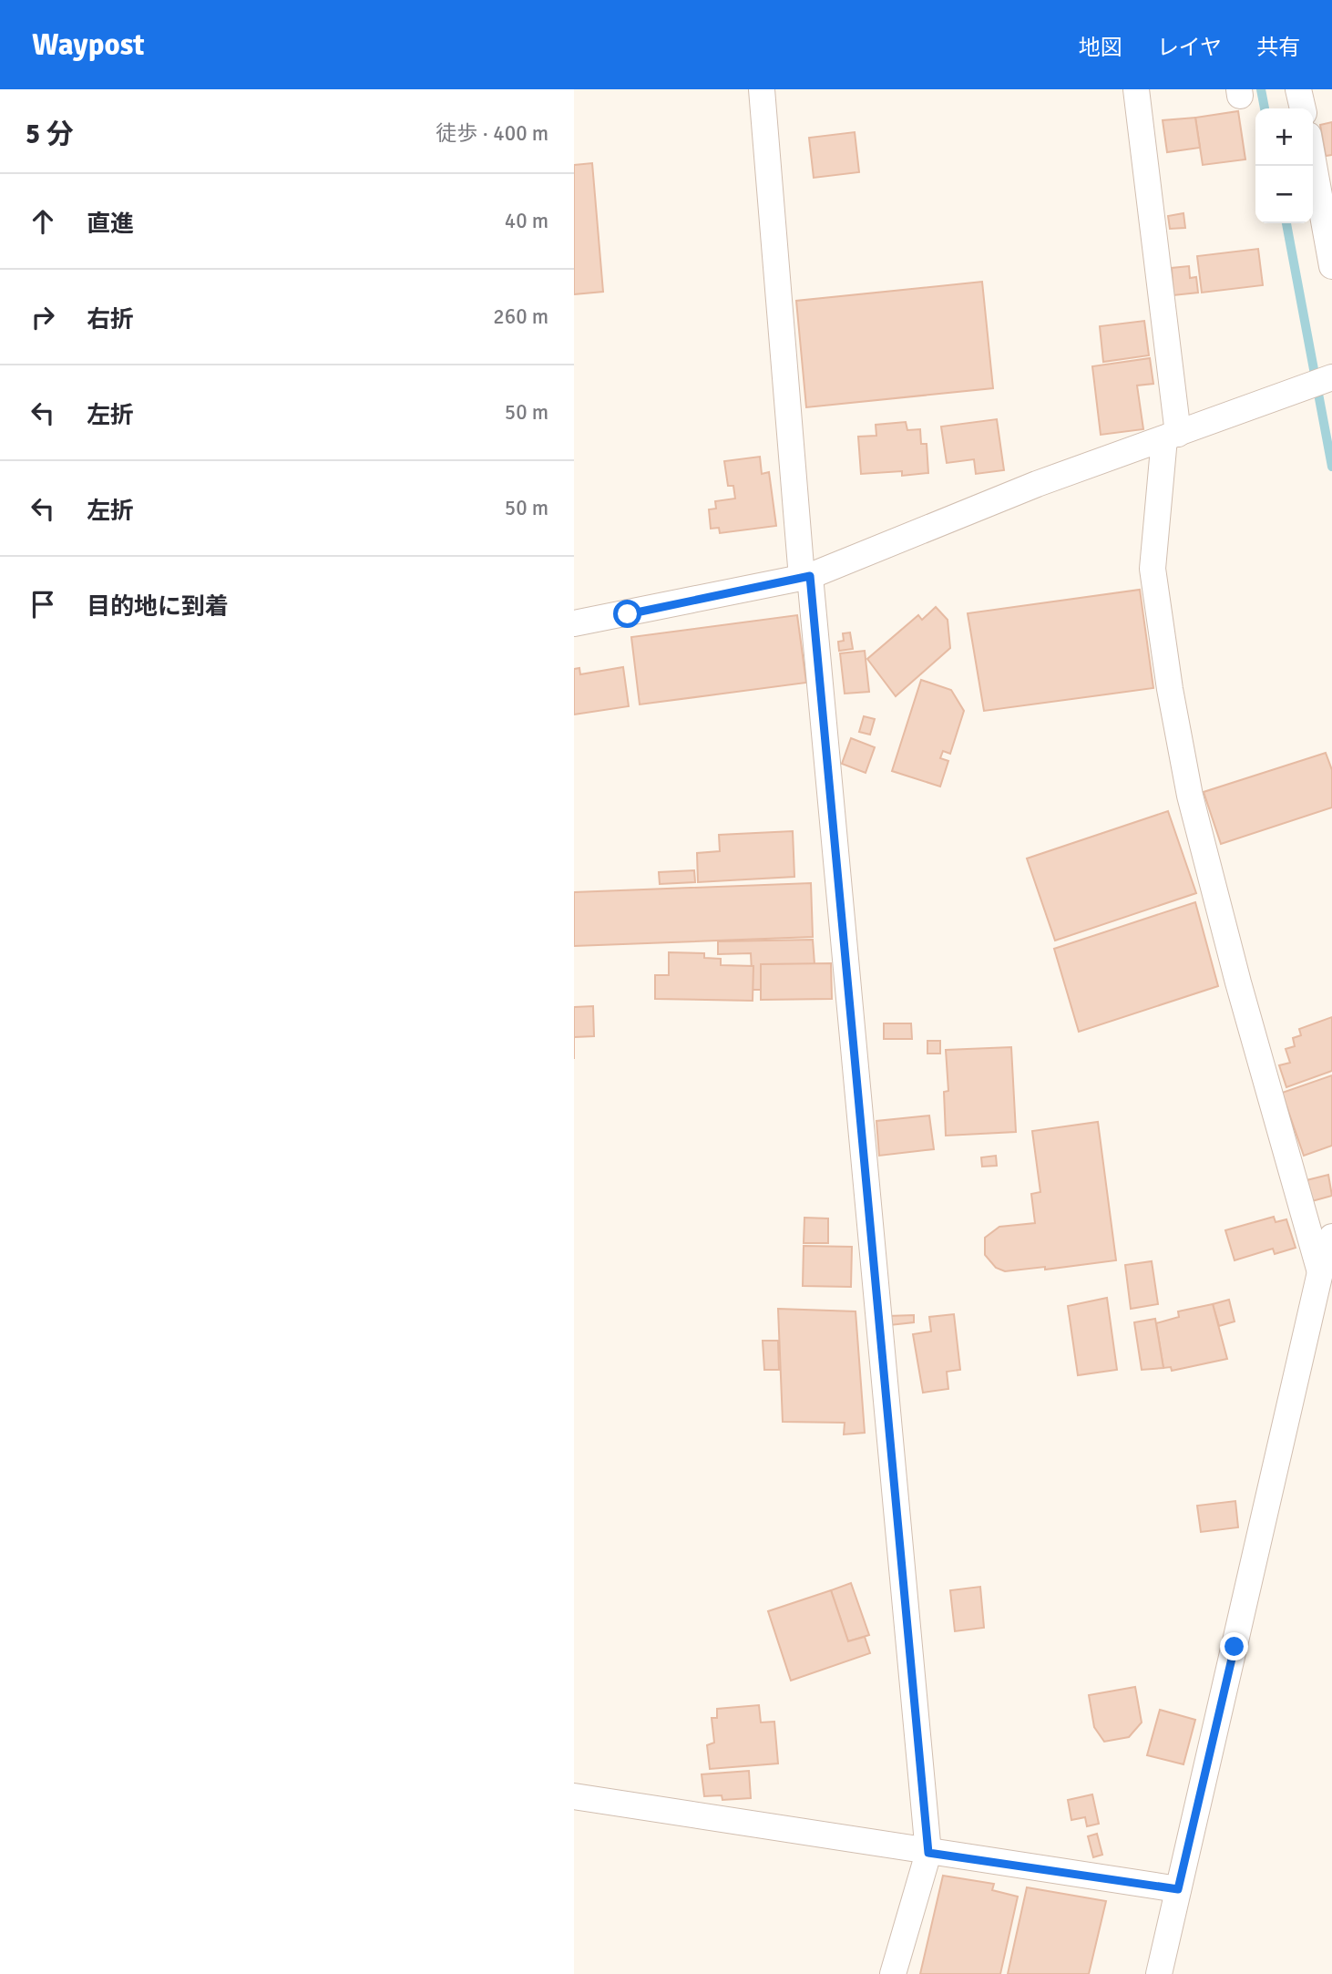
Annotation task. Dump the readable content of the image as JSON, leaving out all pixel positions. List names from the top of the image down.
{
  "page": {
    "header": "Waypost",
    "nav": ["地図", "レイヤ", "共有"],
    "heading": ["5 分", "徒歩 · 400 m"],
    "map_buttons": ["+", "−"],
    "list": [
      ["直進", "40 m"],
      ["右折", "260 m"],
      ["左折", "50 m"],
      ["左折", "50 m"],
      "目的地に到着"
    ]
  }
}
